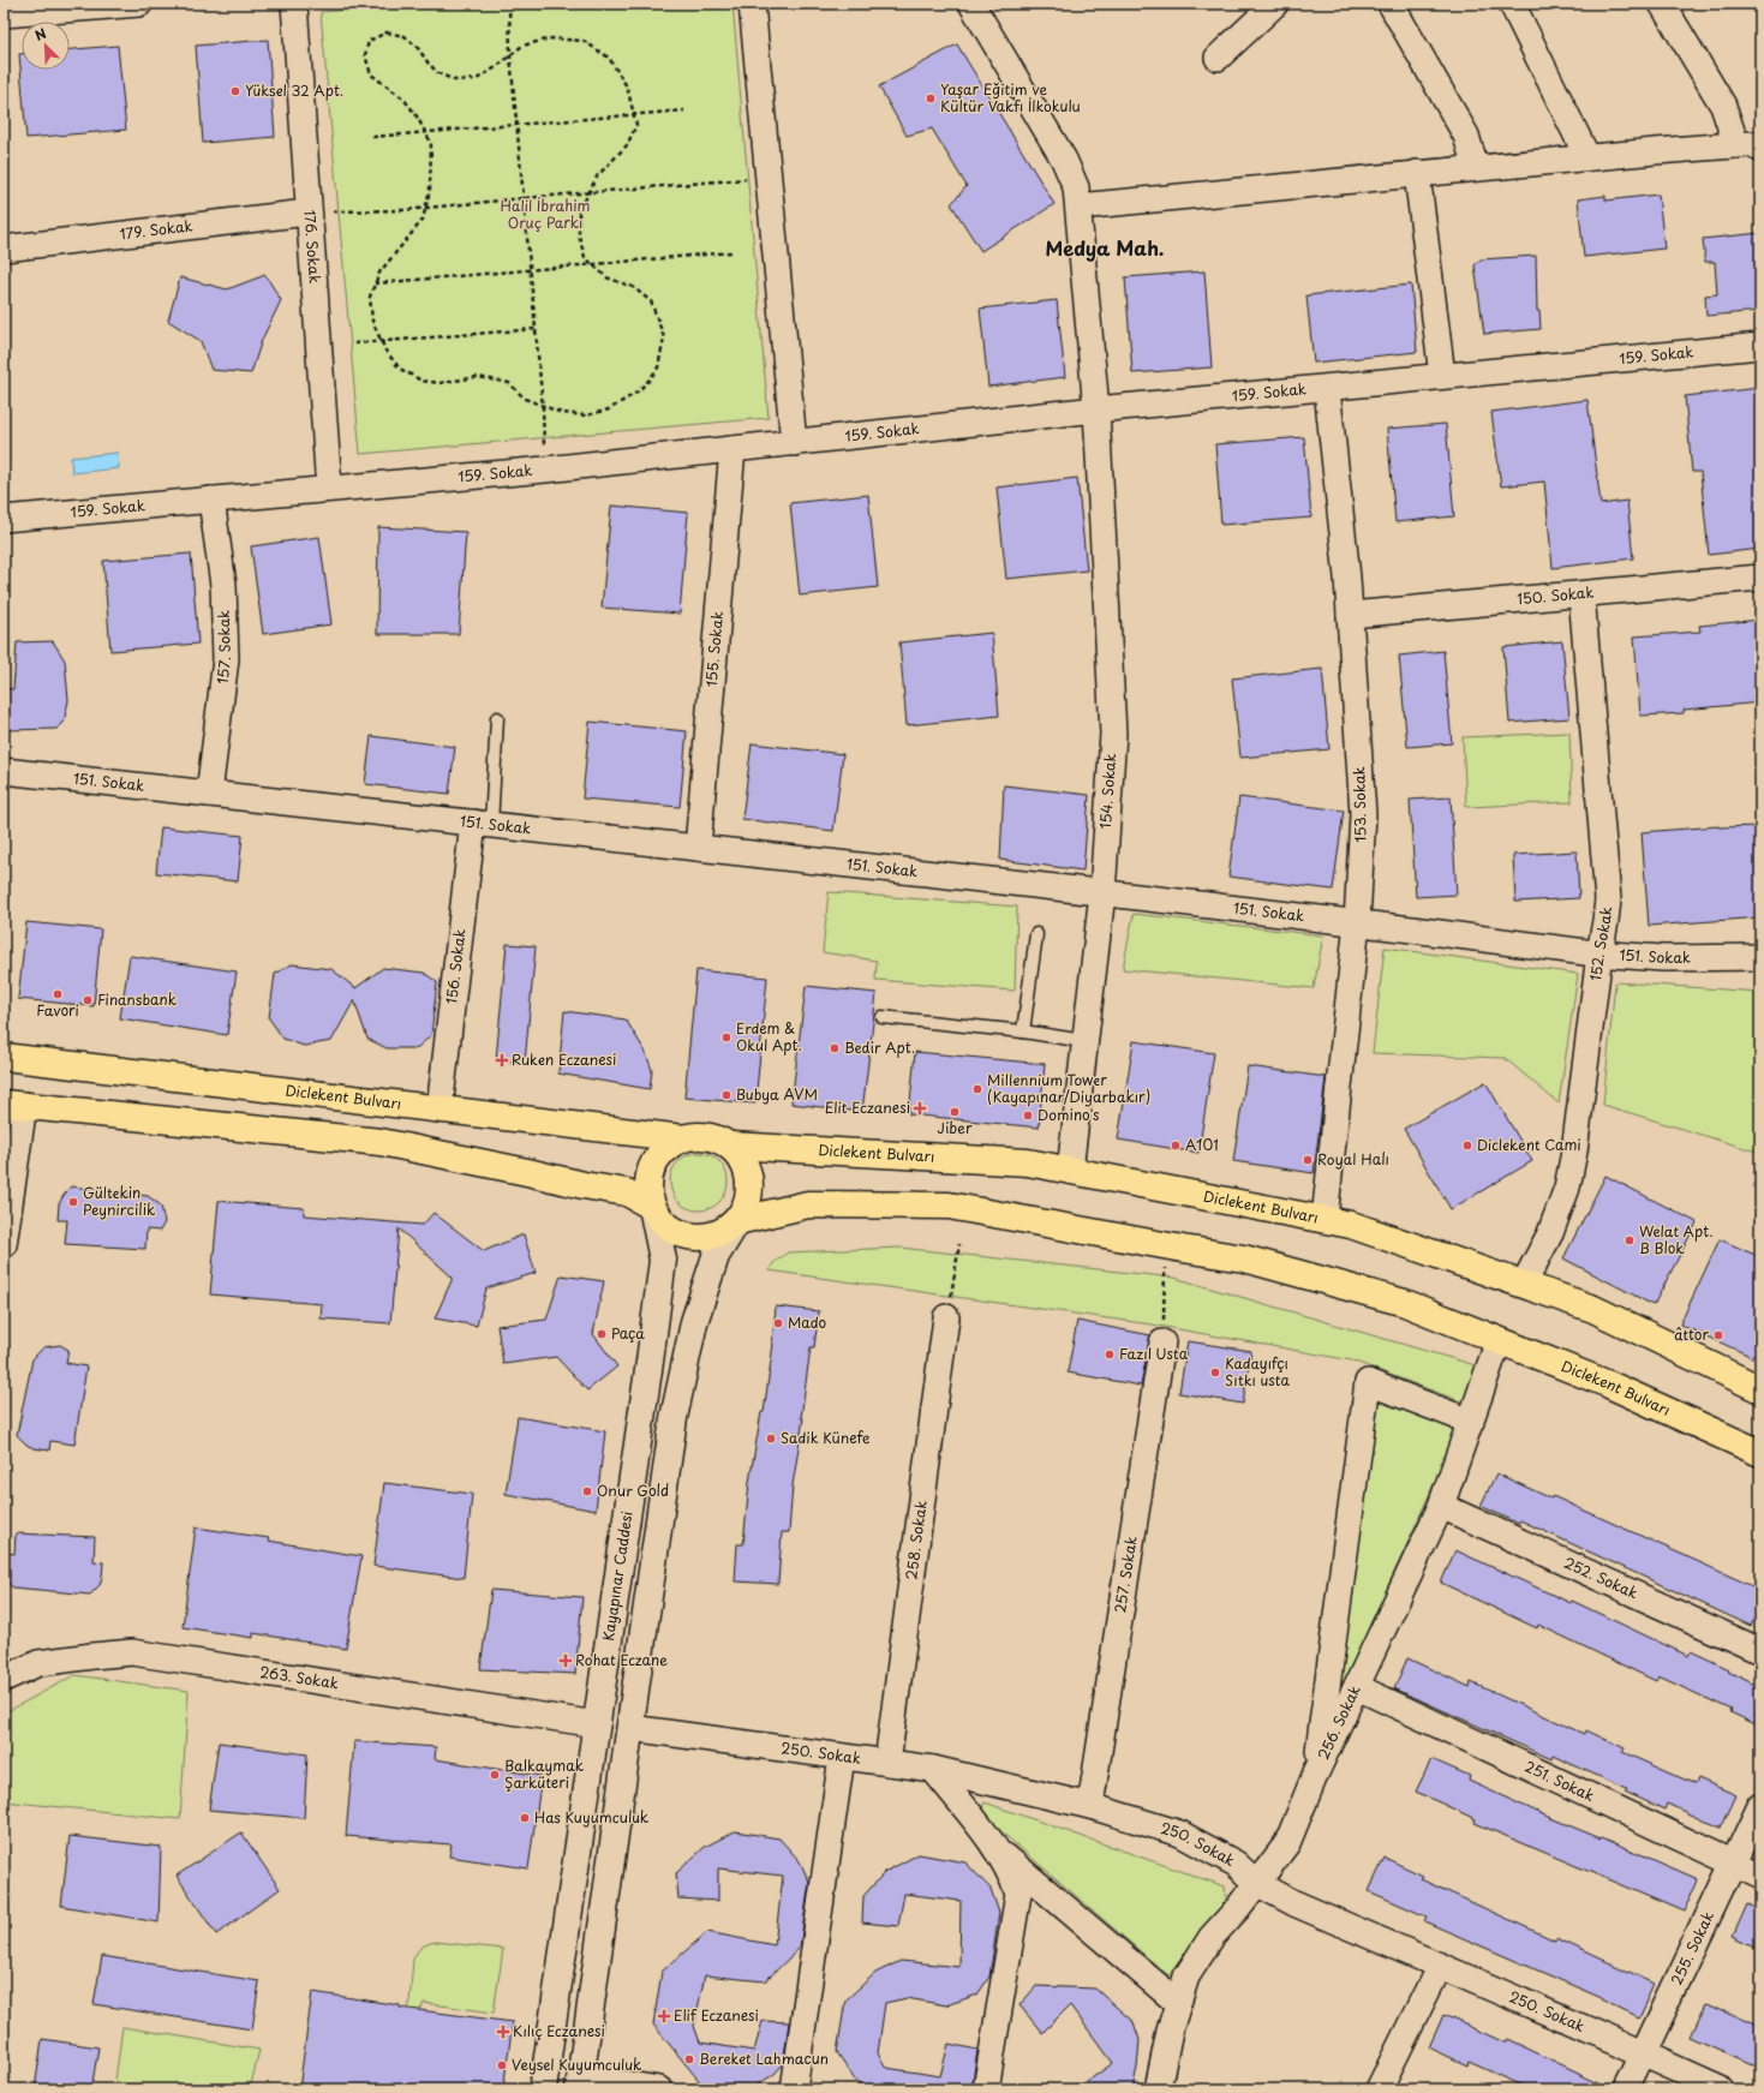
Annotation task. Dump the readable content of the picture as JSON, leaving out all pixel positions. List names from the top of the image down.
{
  "streets": {
    "main road": ["Diclekent Bulvarı", "Kayapınar Caddesi"],
    "street": [
      "179. Sokak",
      "176. Sokak",
      "159. Sokak",
      "150. Sokak",
      "157. Sokak",
      "155. Sokak",
      "151. Sokak",
      "154. Sokak",
      "153. Sokak",
      "152. Sokak",
      "156. Sokak",
      "258. Sokak",
      "257. Sokak",
      "252. Sokak",
      "263. Sokak",
      "256. Sokak",
      "250. Sokak",
      "251. Sokak",
      "255. Sokak"
    ]
  },
  "crossings": [
    ["179. Sokak", "176. Sokak"],
    ["176. Sokak", "159. Sokak"],
    ["159. Sokak", "157. Sokak"],
    ["159. Sokak", "155. Sokak"],
    ["159. Sokak", "154. Sokak"],
    ["159. Sokak", "153. Sokak"],
    ["150. Sokak", "153. Sokak"],
    ["150. Sokak", "152. Sokak"],
    ["157. Sokak", "151. Sokak"],
    ["155. Sokak", "151. Sokak"],
    ["151. Sokak", "154. Sokak"],
    ["151. Sokak", "153. Sokak"],
    ["151. Sokak", "152. Sokak"],
    ["151. Sokak", "156. Sokak"],
    ["154. Sokak", "Diclekent Bulvarı"],
    ["153. Sokak", "Diclekent Bulvarı"],
    ["152. Sokak", "Diclekent Bulvarı"],
    ["156. Sokak", "Diclekent Bulvarı"],
    ["Diclekent Bulvarı", "Kayapınar Caddesi"],
    ["Diclekent Bulvarı", "256. Sokak"],
    ["258. Sokak", "250. Sokak"],
    ["257. Sokak", "250. Sokak"],
    ["Kayapınar Caddesi", "263. Sokak"],
    ["252. Sokak", "256. Sokak"],
    ["256. Sokak", "250. Sokak"],
    ["256. Sokak", "251. Sokak"],
    ["250. Sokak", "255. Sokak"],
    ["251. Sokak", "255. Sokak"]
  ],
  "districts": ["Medya Mah."],
  "parks": ["Halil İbrahim Oruç Parkı"],
  "places": {
    "other": [
      "Yüksel 32 Apt.",
      "Yaşar Eğitim ve Kültür Vakfı İlkokulu",
      "Favori",
      "Finansbank",
      "Erdem & Okul Apt.",
      "Bedir Apt.",
      "Millennium Tower (Kayapınar/Diyarbakır)",
      "Bubya AVM",
      "Jiber",
      "Domino's",
      "A101",
      "Diclekent Cami",
      "Royal Halı",
      "Gültekin Peynircilik",
      "Welat Apt. B Blok",
      "Mado",
      "Paça",
      "âttor",
      "Fazıl Usta",
      "Kadayıfçı Sıtkı usta",
      "Sadik Künefe",
      "Onur Gold",
      "Balkaymak Şarküteri",
      "Has Kuyumculuk",
      "Bereket Lahmacun",
      "Veysel Kuyumculuk"
    ],
    "health": [
      "Ruken Eczanesi",
      "Elit Eczanesi",
      "Rohat Eczane",
      "Elif Eczanesi",
      "Kılıç Eczanesi"
    ]
  },
  "north": "top left"
}
